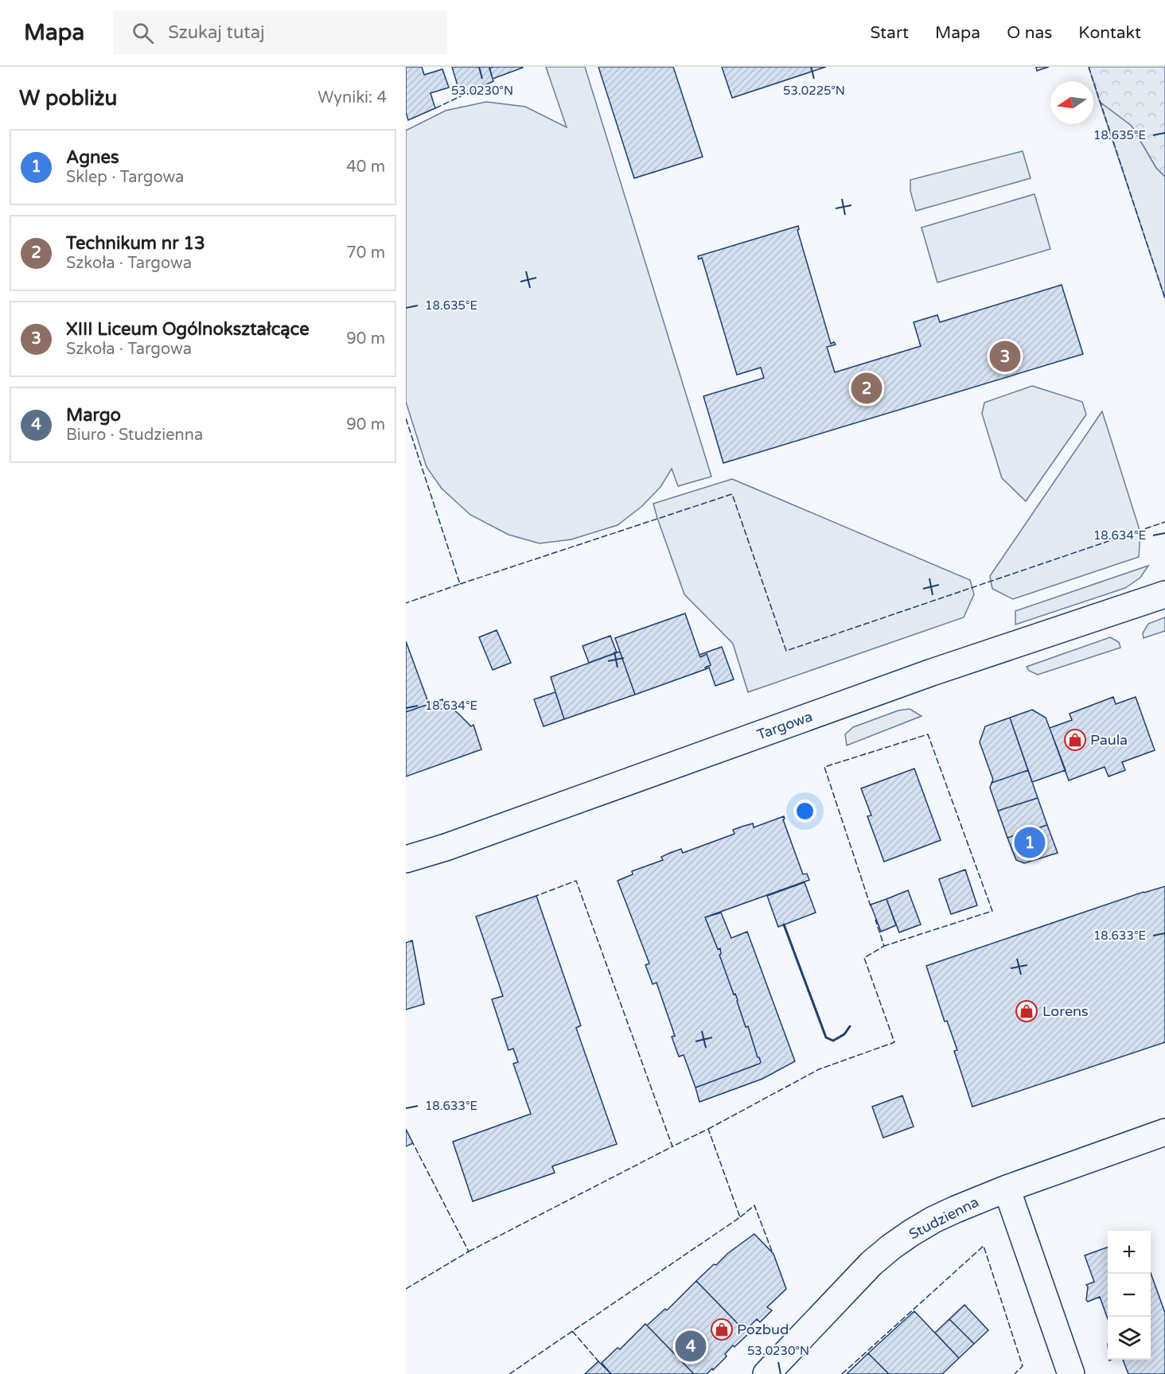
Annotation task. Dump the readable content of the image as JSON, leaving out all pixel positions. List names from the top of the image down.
{
  "streets": {
    "street": ["Targowa", "Studzienna"]
  },
  "places": {
    "shop": ["Paula", "Lorens", "Pozbud"]
  },
  "north": "left",
  "page": {
    "header": "Mapa",
    "search": "Szukaj tutaj",
    "nav": [
      "Start",
      "Mapa",
      "O nas",
      "Kontakt"
    ],
    "heading": ["W pobliżu", "Wyniki: 4"],
    "list": [
      {
        "mark": "1",
        "name": "Agnes",
        "note": "Sklep · Targowa",
        "value": "40 m"
      },
      {
        "mark": "2",
        "name": "Technikum nr 13",
        "note": "Szkoła · Targowa",
        "value": "70 m"
      },
      {
        "mark": "3",
        "name": "XIII Liceum Ogólnokształcące",
        "note": "Szkoła · Targowa",
        "value": "90 m"
      },
      {
        "mark": "4",
        "name": "Margo",
        "note": "Biuro · Studzienna",
        "value": "90 m"
      }
    ],
    "pins": [
      "3",
      "2",
      "1",
      "4"
    ],
    "map_buttons": ["+", "−"]
  },
  "coordinates": [
    "53.0230°N",
    "53.0225°N",
    "18.635°E",
    "18.634°E",
    "18.633°E"
  ]
}
